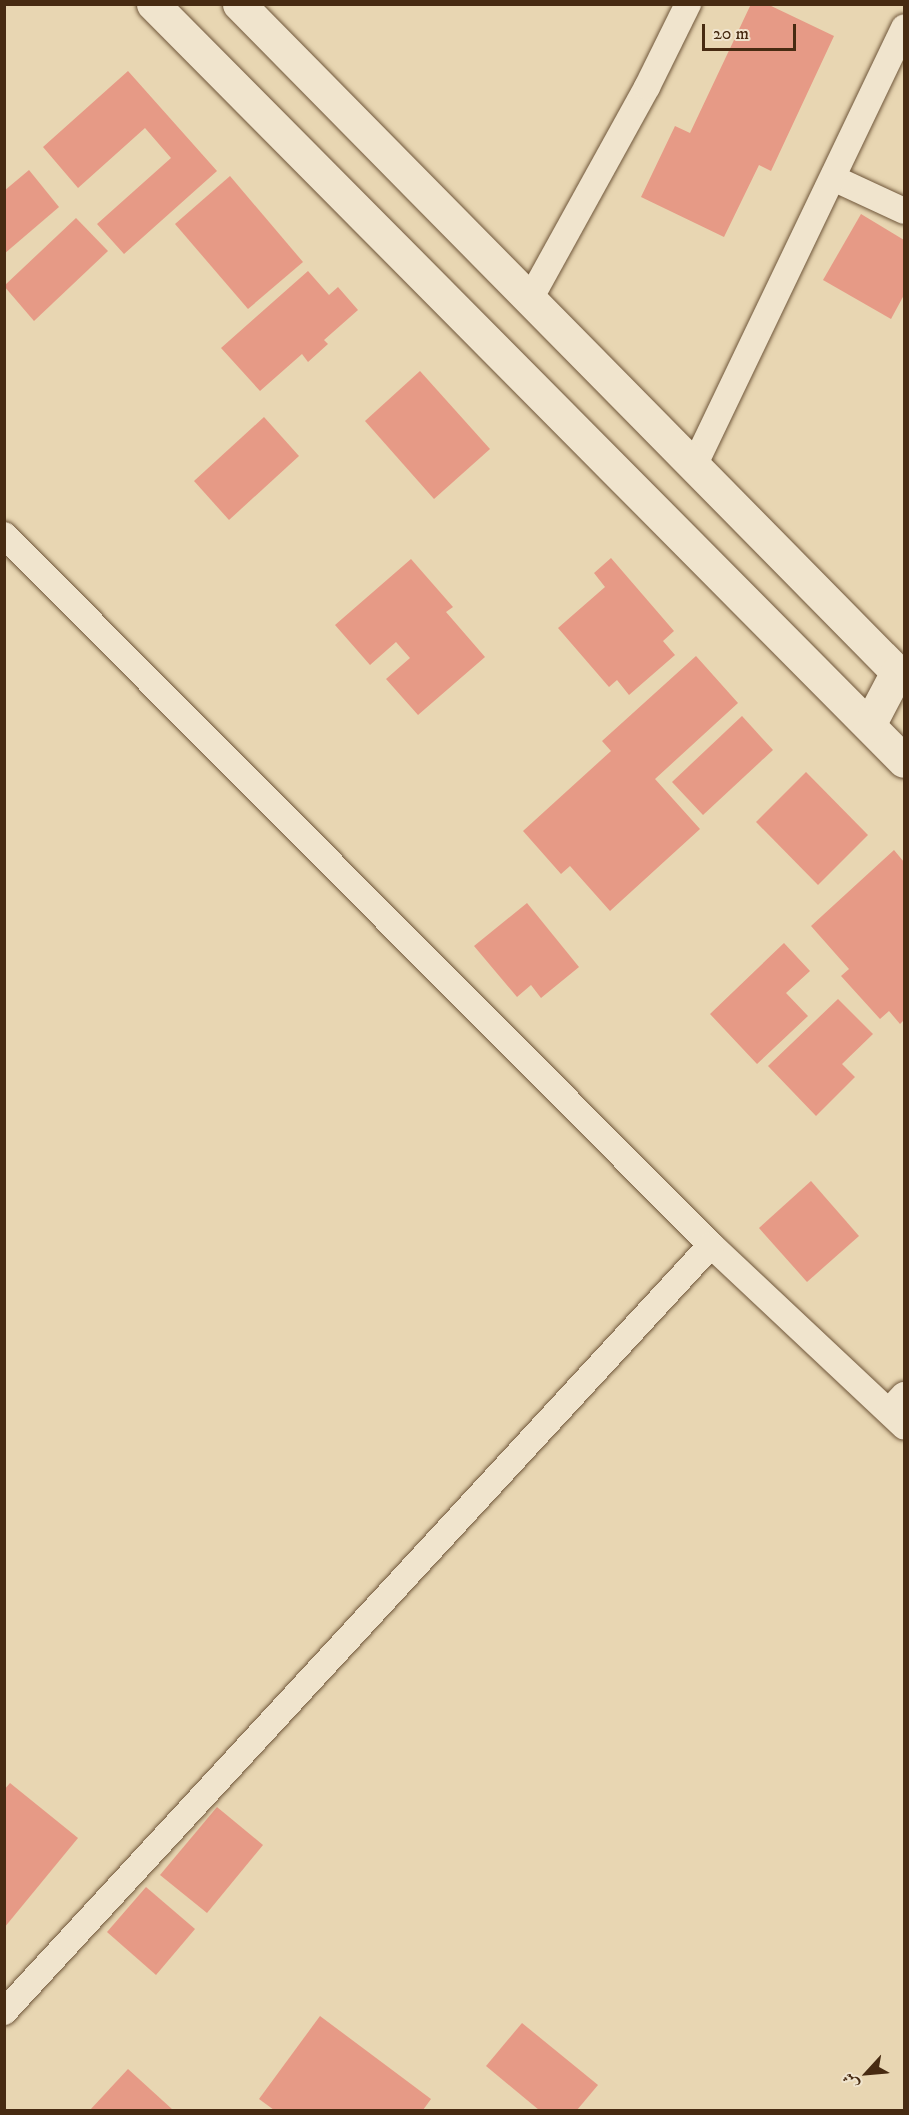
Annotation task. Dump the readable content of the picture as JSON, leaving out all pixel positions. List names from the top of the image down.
{
  "scale_bar": "20 m",
  "north": "bottom left"
}
